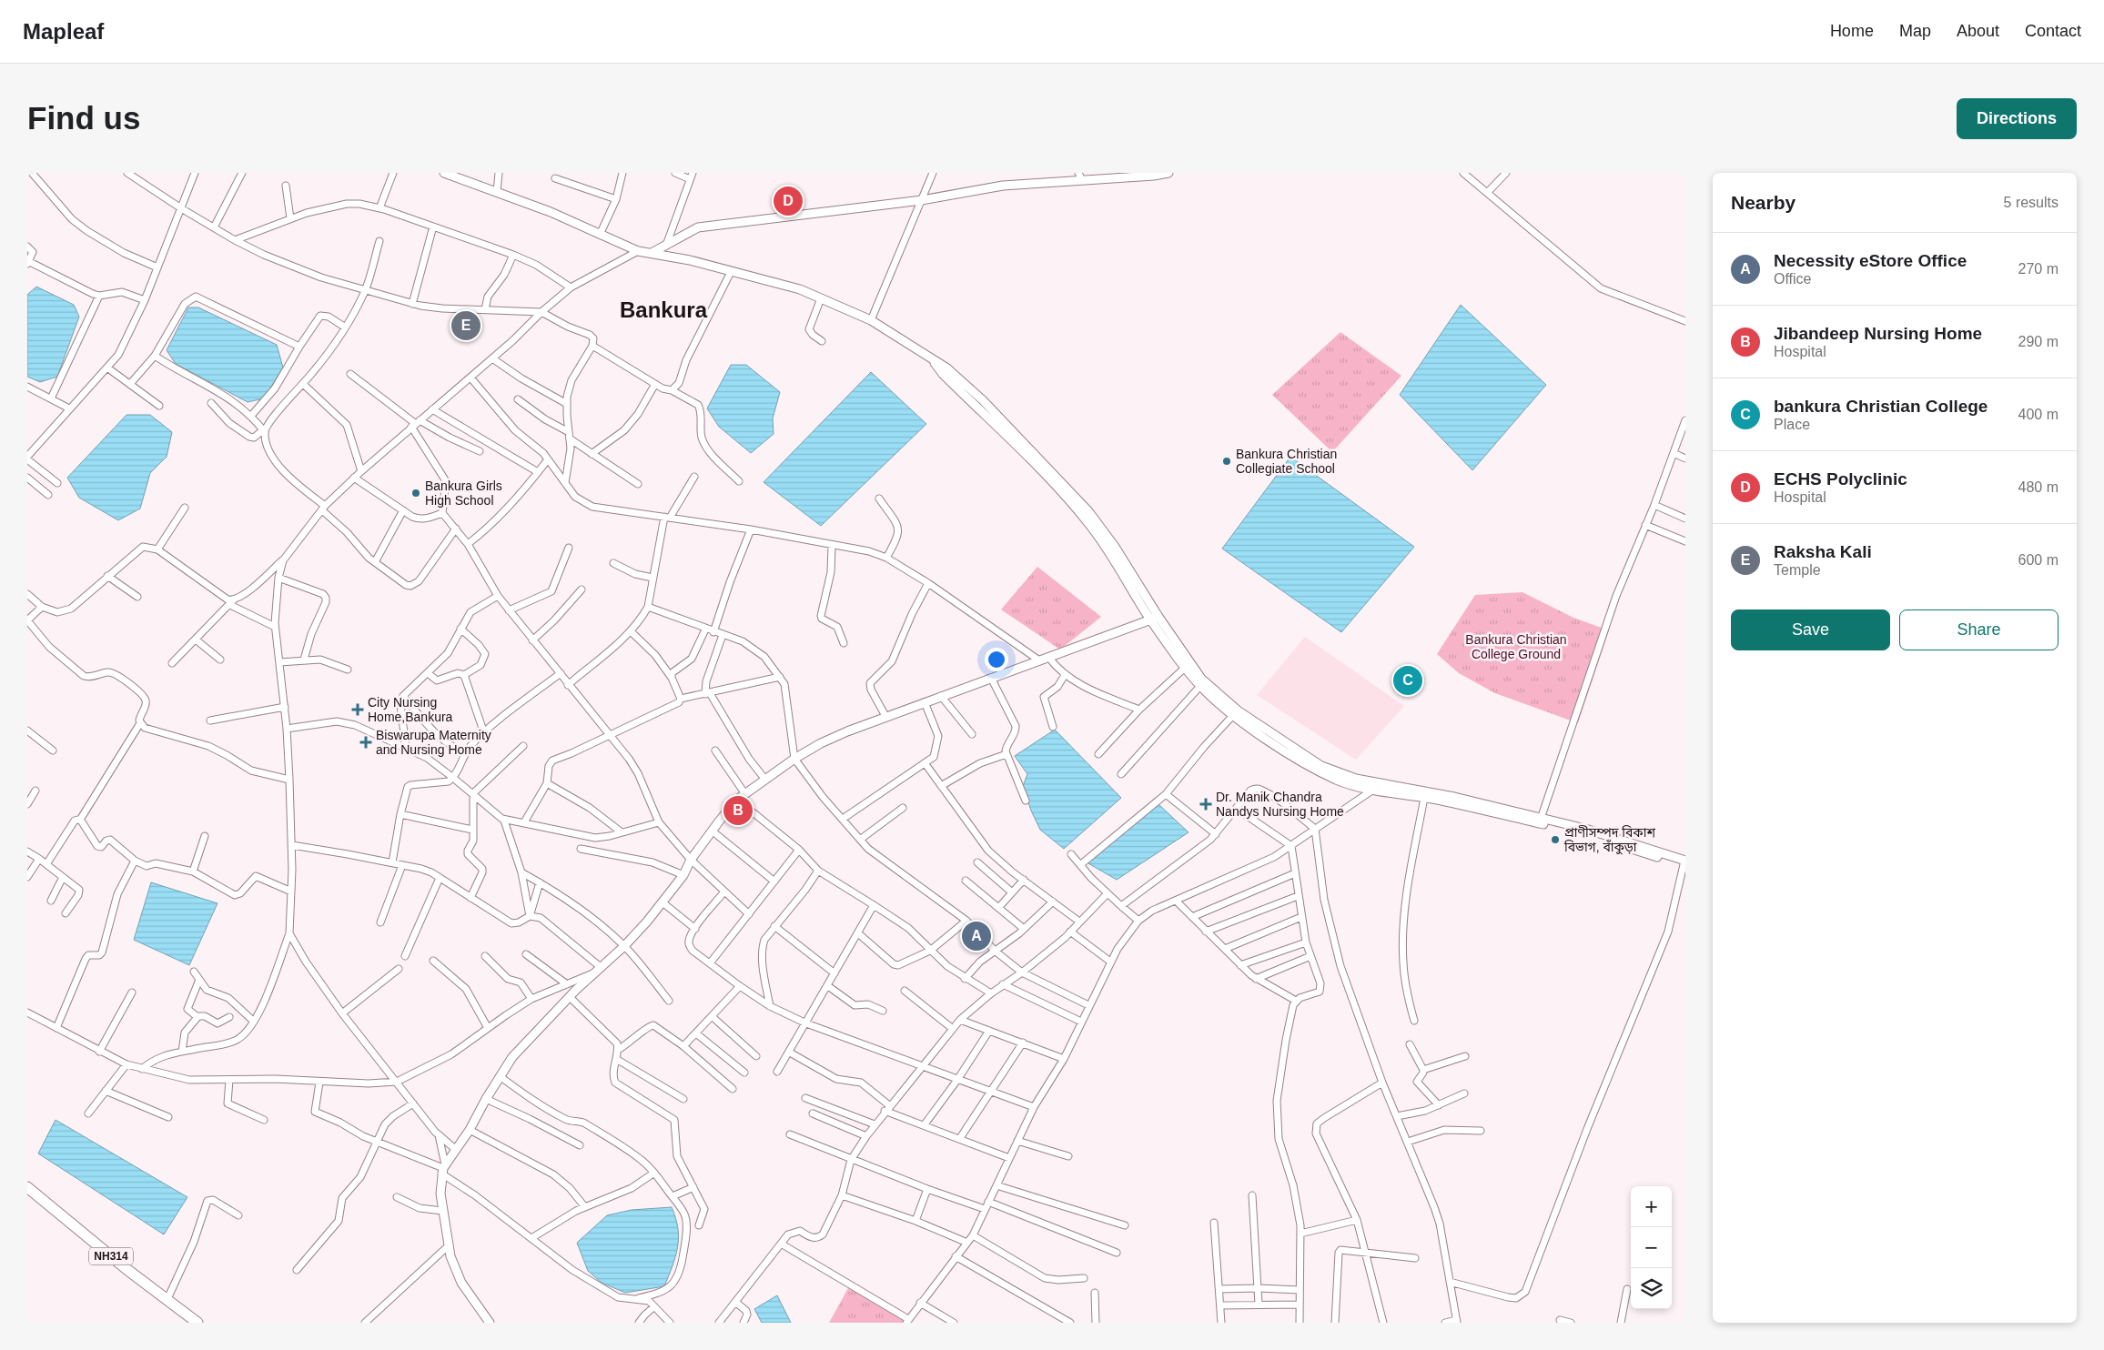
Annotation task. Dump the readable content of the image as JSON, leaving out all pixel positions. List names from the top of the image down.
{
  "streets": {
    "highway": ["NH314"]
  },
  "districts": ["Bankura"],
  "parks": ["Bankura Christian College Ground"],
  "places": {
    "other": ["Bankura Christian Collegiate School", "Bankura Girls High School", "প্রাণীসম্পদ বিকাশ বিভাগ, বাঁকুড়া"],
    "health": ["City Nursing Home,Bankura", "Biswarupa Maternity and Nursing Home", "Dr. Manik Chandra Nandys Nursing Home"]
  },
  "page": {
    "header": "Mapleaf",
    "nav": [
      "Home",
      "Map",
      "About",
      "Contact"
    ],
    "buttons": [
      "Directions",
      ["Save", "Share"]
    ],
    "title": "Find us",
    "heading": ["Nearby", "5 results"],
    "pins": [
      "D",
      "E",
      "C",
      "B",
      "A"
    ],
    "list": [
      {
        "mark": "A",
        "name": "Necessity eStore Office",
        "note": "Office",
        "value": "270 m"
      },
      {
        "mark": "B",
        "name": "Jibandeep Nursing Home",
        "note": "Hospital",
        "value": "290 m"
      },
      {
        "mark": "C",
        "name": "bankura Christian College",
        "note": "Place",
        "value": "400 m"
      },
      {
        "mark": "D",
        "name": "ECHS Polyclinic",
        "note": "Hospital",
        "value": "480 m"
      },
      {
        "mark": "E",
        "name": "Raksha Kali",
        "note": "Temple",
        "value": "600 m"
      }
    ],
    "map_buttons": ["+", "−"]
  }
}
